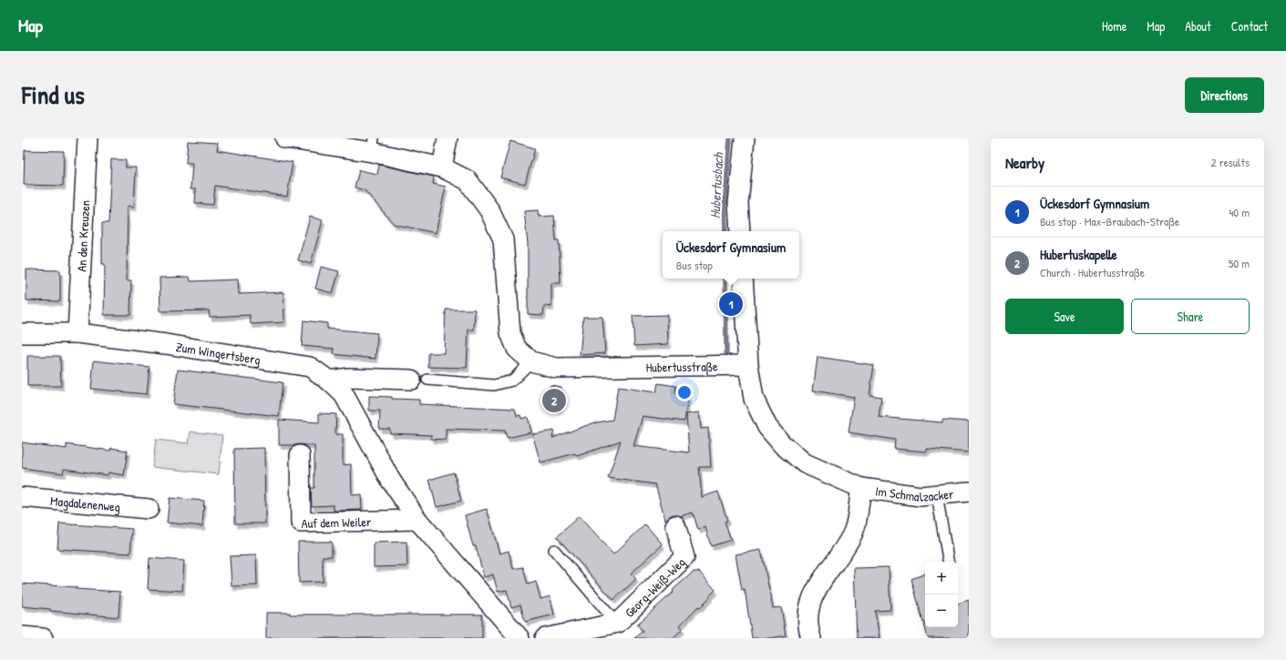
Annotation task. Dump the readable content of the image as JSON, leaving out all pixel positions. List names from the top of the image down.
{
  "streets": {
    "street": [
      "An den Kreuzen",
      "Zum Wingertsberg",
      "Hubertusstraße",
      "Im Schmalzacker",
      "Magdalenenweg",
      "Auf dem Weiler",
      "Georg-Weiß-Weg"
    ]
  },
  "crossings": [
    ["An den Kreuzen", "Zum Wingertsberg"]
  ],
  "water": ["Hubertusbach"],
  "page": {
    "header": "Map",
    "nav": [
      "Home",
      "Map",
      "About",
      "Contact"
    ],
    "title": "Find us",
    "buttons": [
      "Directions",
      ["Save", "Share"]
    ],
    "heading": ["Nearby", "2 results"],
    "list": [
      {
        "mark": "1",
        "name": "Ückesdorf Gymnasium",
        "note": "Bus stop · Max-Braubach-Straße",
        "value": "40 m"
      },
      {
        "mark": "2",
        "name": "Hubertuskapelle",
        "note": "Church · Hubertusstraße",
        "value": "50 m"
      }
    ],
    "popup": ["Ückesdorf Gymnasium", "Bus stop"],
    "pins": ["1", "2"],
    "map_buttons": ["+", "−"]
  }
}
